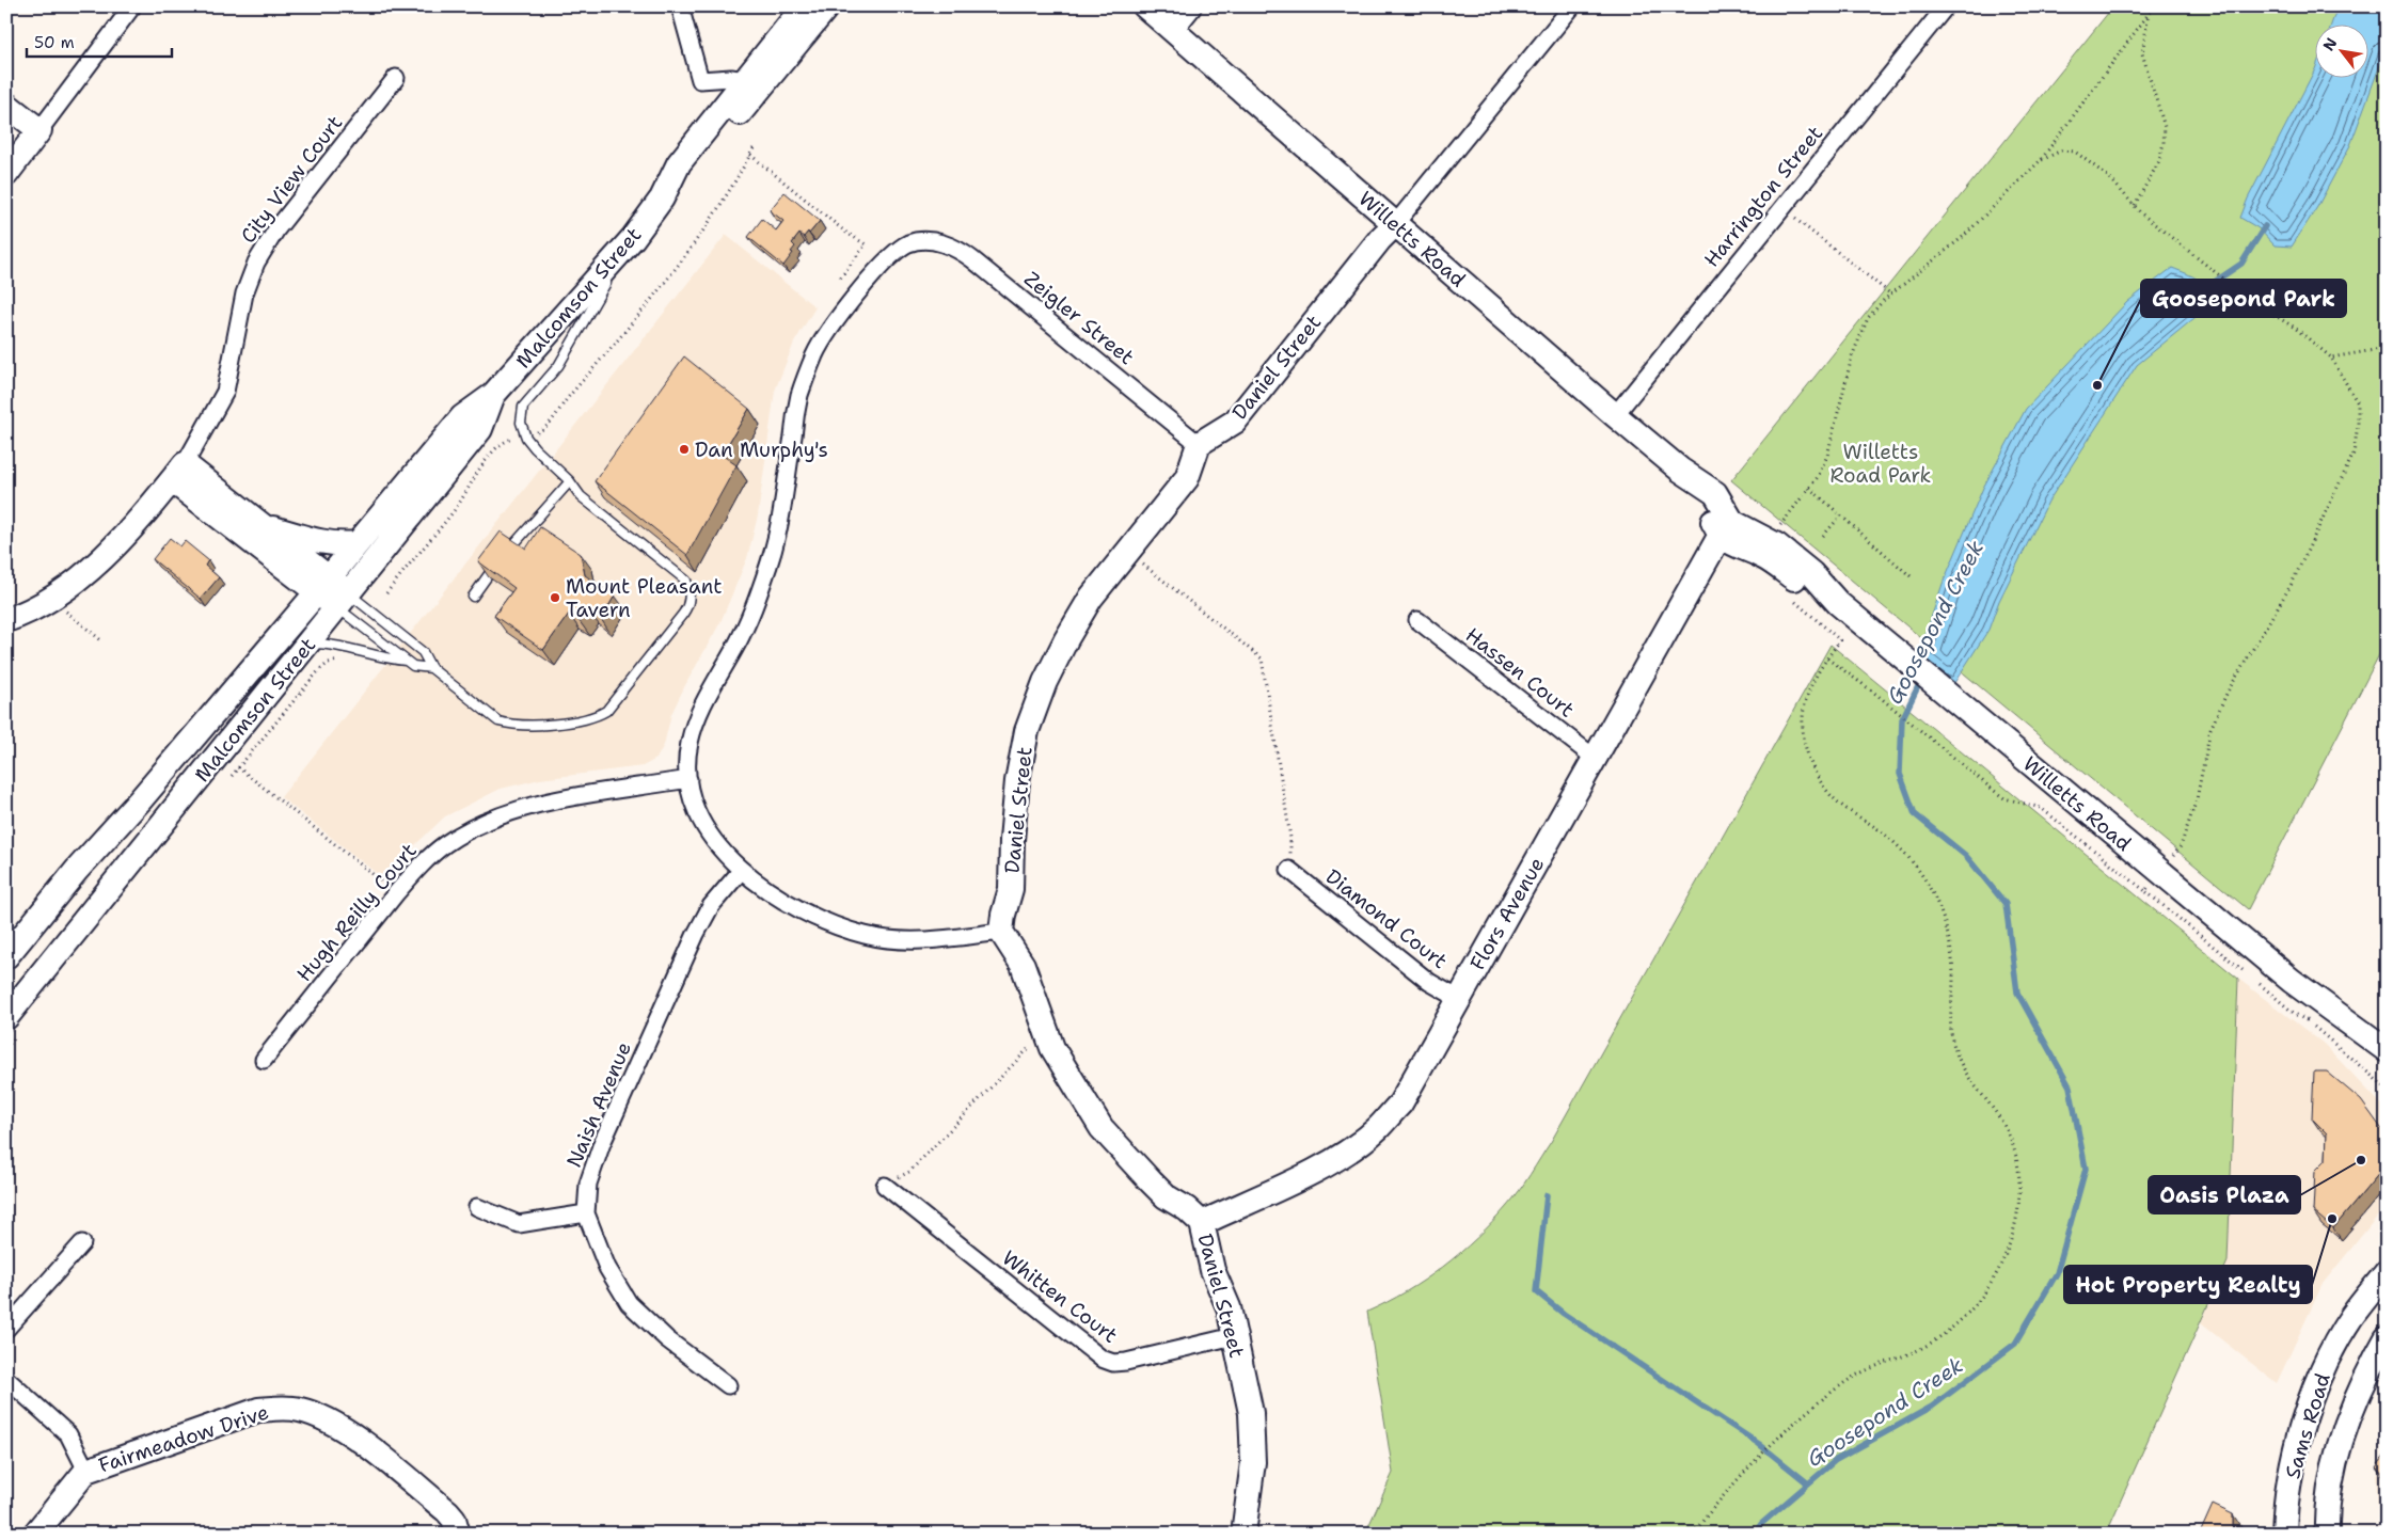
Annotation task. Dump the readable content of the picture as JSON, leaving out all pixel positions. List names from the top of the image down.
{
  "streets": {
    "street": [
      "City View Court",
      "Harrington Street",
      "Willetts Road",
      "Malcomson Street",
      "Zeigler Street",
      "Daniel Street",
      "Hassen Court",
      "Hugh Reilly Court",
      "Flors Avenue",
      "Diamond Court",
      "Naish Avenue",
      "Whitten Court",
      "Sams Road",
      "Fairmeadow Drive"
    ]
  },
  "crossings": [
    ["Harrington Street", "Willetts Road"],
    ["Willetts Road", "Daniel Street"],
    ["Willetts Road", "Flors Avenue"],
    ["Zeigler Street", "Daniel Street"],
    ["Zeigler Street", "Hugh Reilly Court"],
    ["Daniel Street", "Flors Avenue"],
    ["Daniel Street", "Whitten Court"],
    ["Hassen Court", "Flors Avenue"],
    ["Flors Avenue", "Diamond Court"]
  ],
  "water": ["Goosepond Creek"],
  "parks": ["Willetts Road Park"],
  "places": [
    "Goosepond Park",
    "Dan Murphy's",
    "Mount Pleasant Tavern",
    "Oasis Plaza",
    "Hot Property Realty"
  ],
  "scale_bar": "50 m",
  "north": "top left"
}
